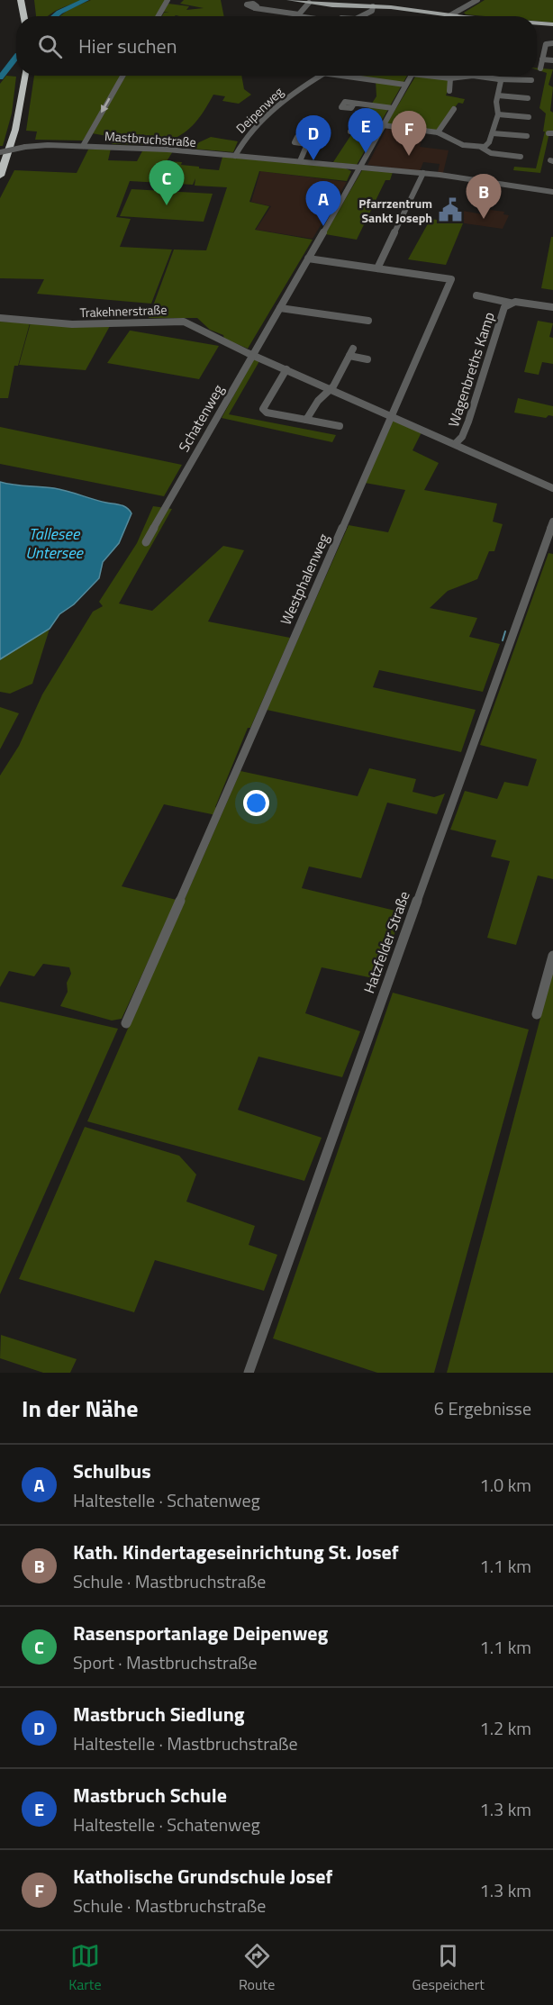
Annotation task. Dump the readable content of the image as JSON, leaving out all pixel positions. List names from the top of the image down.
{
  "streets": {
    "street": [
      "Deipenweg",
      "Mastbruchstraße",
      "Trakehnerstraße",
      "Wagenbreths Kamp",
      "Schatenweg",
      "Westphalenweg",
      "Hatzfelder Straße"
    ]
  },
  "crossings": [
    ["Deipenweg", "Mastbruchstraße"],
    ["Mastbruchstraße", "Schatenweg"],
    ["Trakehnerstraße", "Wagenbreths Kamp"],
    ["Trakehnerstraße", "Schatenweg"],
    ["Trakehnerstraße", "Westphalenweg"],
    ["Schatenweg", "Westphalenweg"]
  ],
  "water": ["Tallesee Untersee"],
  "places": {
    "public building": ["Pfarrzentrum Sankt Joseph"]
  },
  "page": {
    "search": "Hier suchen",
    "pins": [
      "E",
      "F",
      "D",
      "C",
      "B",
      "A"
    ],
    "heading": ["In der Nähe", "6 Ergebnisse"],
    "list": [
      {
        "mark": "A",
        "name": "Schulbus",
        "note": "Haltestelle · Schatenweg",
        "value": "1.0 km"
      },
      {
        "mark": "B",
        "name": "Kath. Kindertageseinrichtung St. Josef",
        "note": "Schule · Mastbruchstraße",
        "value": "1.1 km"
      },
      {
        "mark": "C",
        "name": "Rasensportanlage Deipenweg",
        "note": "Sport · Mastbruchstraße",
        "value": "1.1 km"
      },
      {
        "mark": "D",
        "name": "Mastbruch Siedlung",
        "note": "Haltestelle · Mastbruchstraße",
        "value": "1.2 km"
      },
      {
        "mark": "E",
        "name": "Mastbruch Schule",
        "note": "Haltestelle · Schatenweg",
        "value": "1.3 km"
      },
      {
        "mark": "F",
        "name": "Katholische Grundschule Josef",
        "note": "Schule · Mastbruchstraße",
        "value": "1.3 km"
      }
    ],
    "nav": ["Karte", "Route", "Gespeichert"]
  }
}
